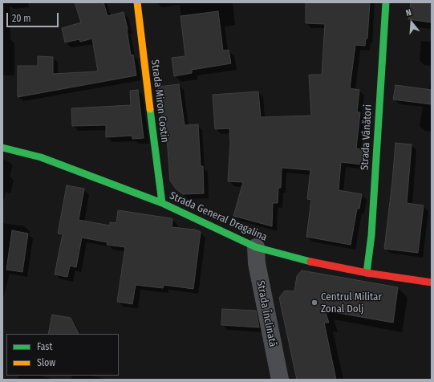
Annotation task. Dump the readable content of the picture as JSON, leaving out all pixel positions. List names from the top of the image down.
{
  "streets": {
    "street": [
      "Strada Miron Costin",
      "Strada Vânători",
      "Strada General Dragalina",
      "Strada Înclinată"
    ]
  },
  "crossings": [
    ["Strada Miron Costin", "Strada General Dragalina"],
    ["Strada Vânători", "Strada General Dragalina"],
    ["Strada General Dragalina", "Strada Înclinată"]
  ],
  "places": ["Centrul Militar Zonal Dolj"],
  "legend": ["Fast", "Slow"],
  "scale_bar": "20 m",
  "north": "top"
}
